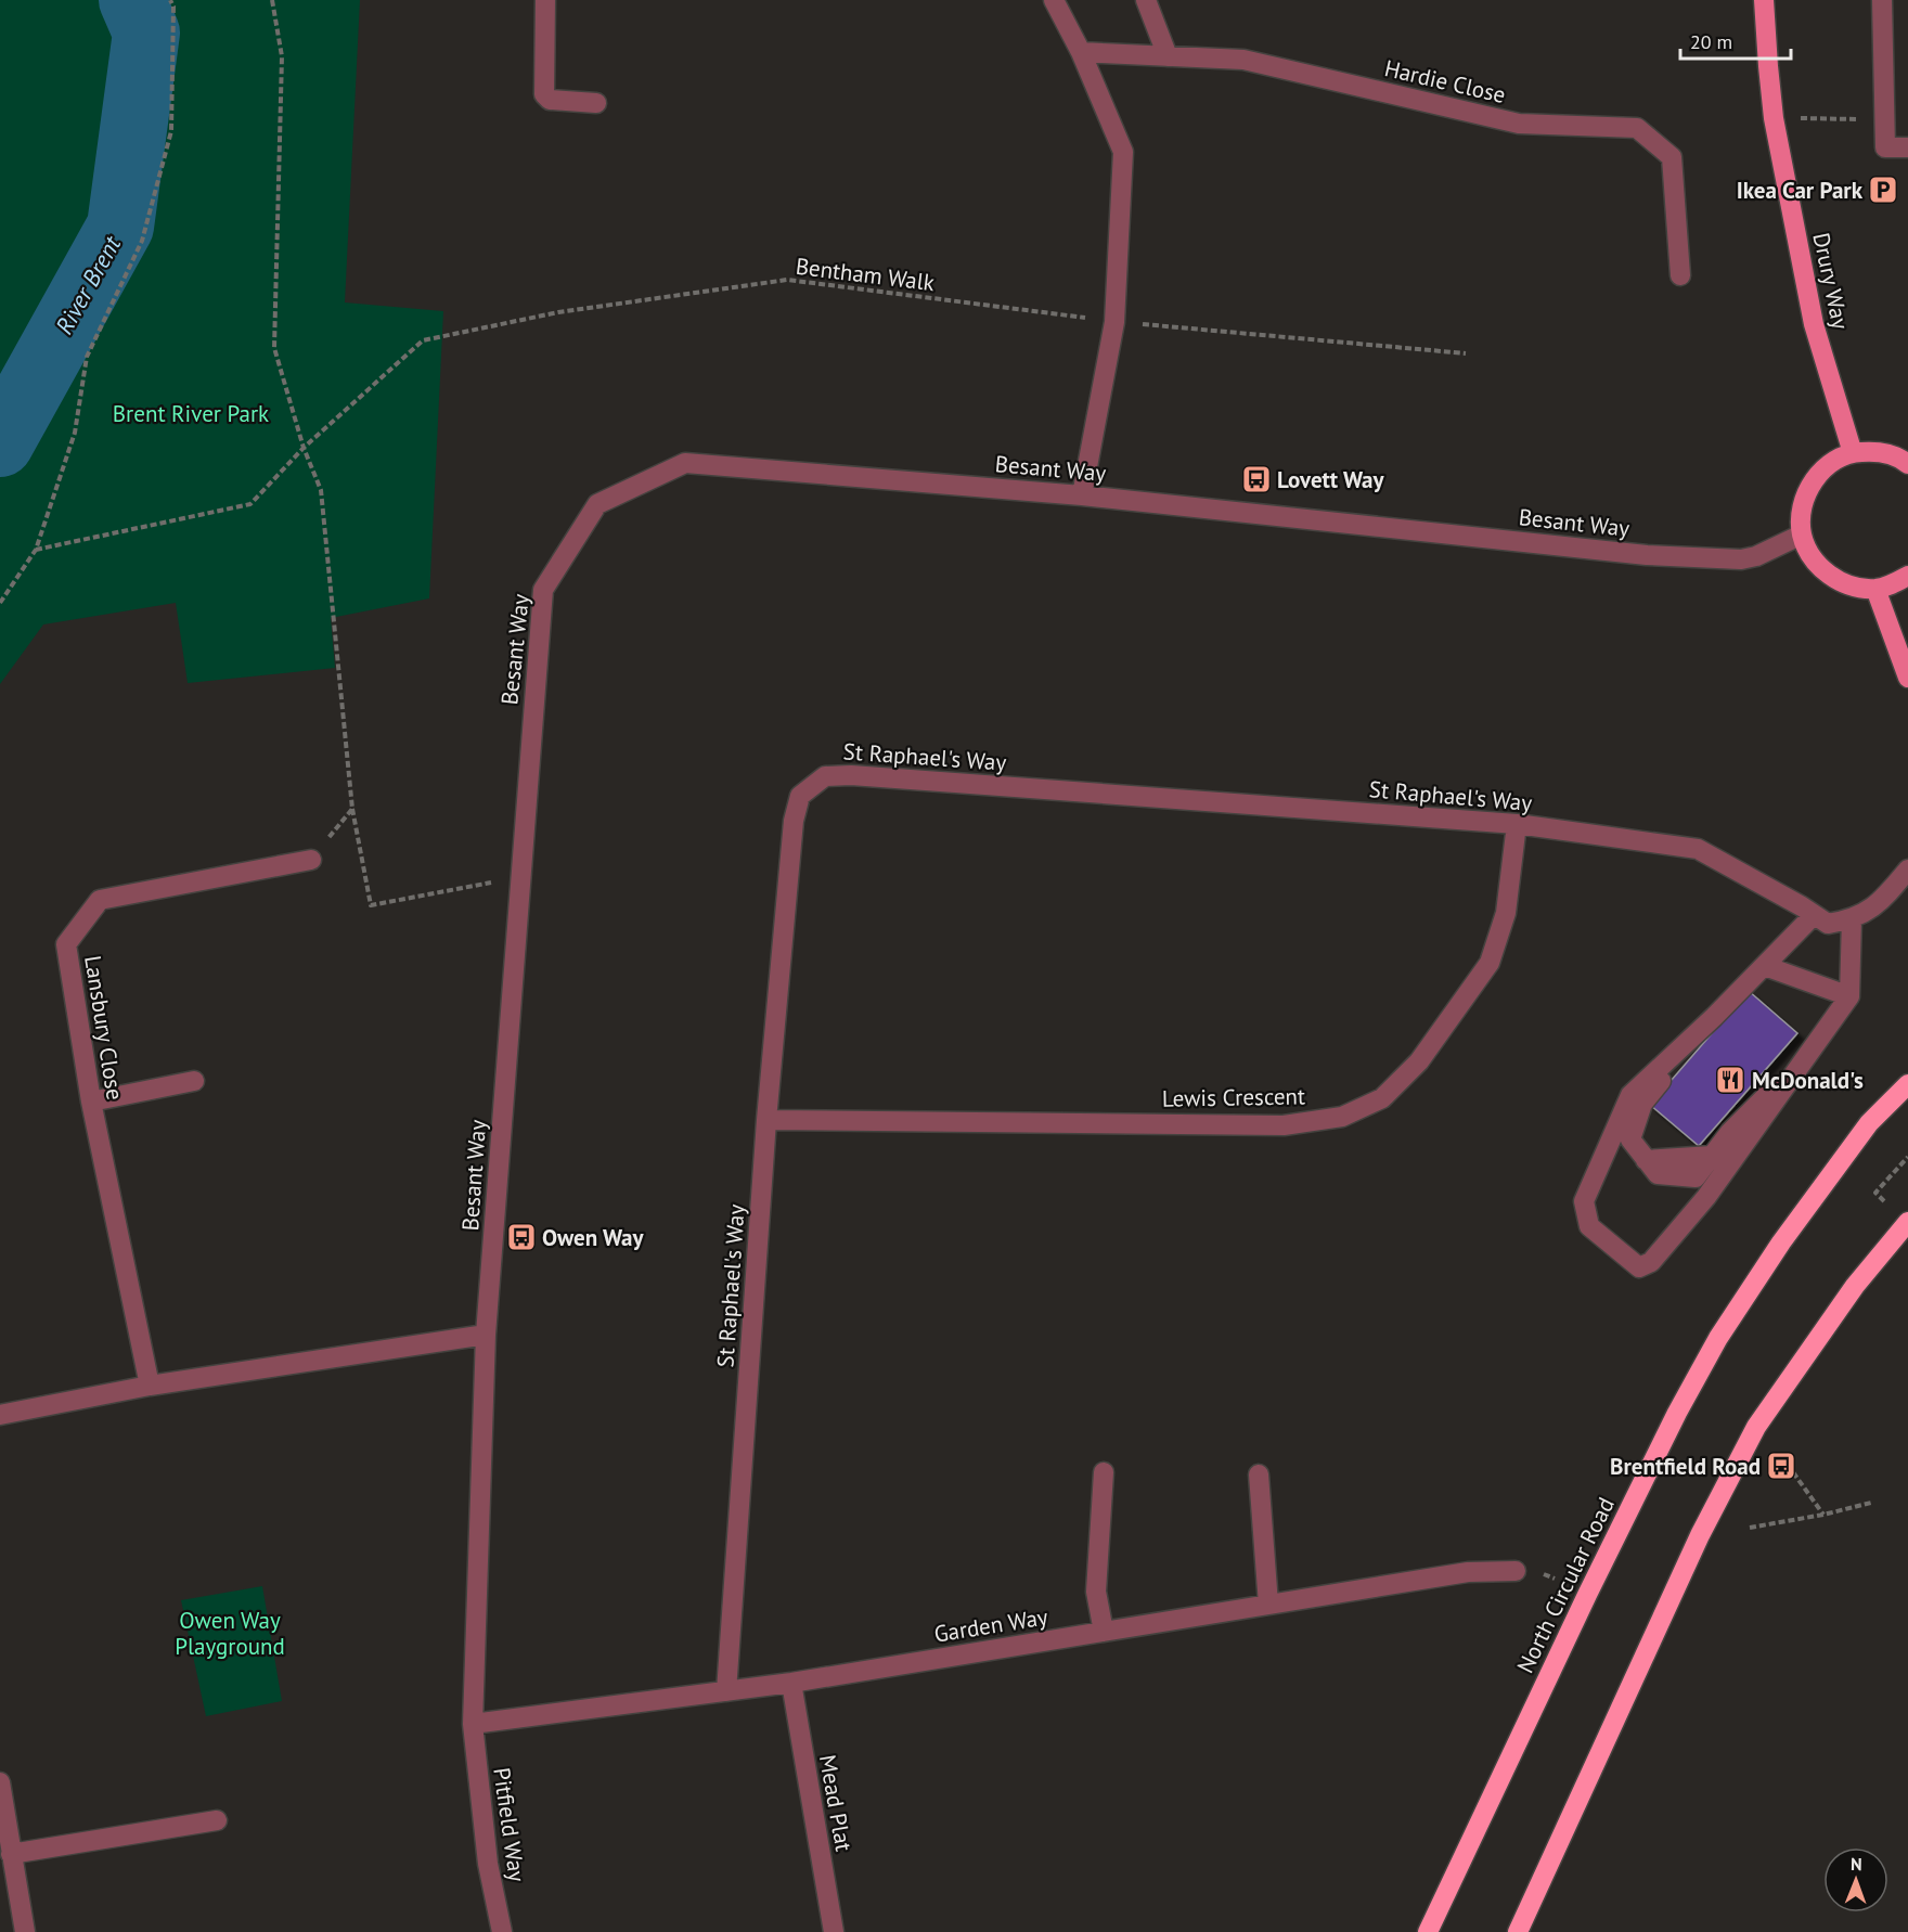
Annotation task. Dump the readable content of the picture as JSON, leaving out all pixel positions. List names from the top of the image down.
{
  "streets": {
    "highway": ["North Circular Road"],
    "main road": ["Drury Way"],
    "street": [
      "Hardie Close",
      "Besant Way",
      "St Raphael's Way",
      "Lansbury Close",
      "Lewis Crescent",
      "Garden Way",
      "Mead Plat",
      "Pitfield Way"
    ],
    "path": ["Bentham Walk"]
  },
  "crossings": [
    ["Besant Way", "Garden Way"],
    ["Besant Way", "Pitfield Way"],
    ["St Raphael's Way", "Lewis Crescent"],
    ["St Raphael's Way", "Garden Way"],
    ["Garden Way", "Mead Plat"],
    ["Garden Way", "Pitfield Way"]
  ],
  "water": ["River Brent"],
  "parks": ["Brent River Park", "Owen Way Playground"],
  "places": {
    "parking": ["Ikea Car Park"],
    "bus stop": ["Lovett Way", "Owen Way", "Brentfield Road"],
    "restaurant": ["McDonald's"]
  },
  "scale_bar": "20 m",
  "north": "top"
}
